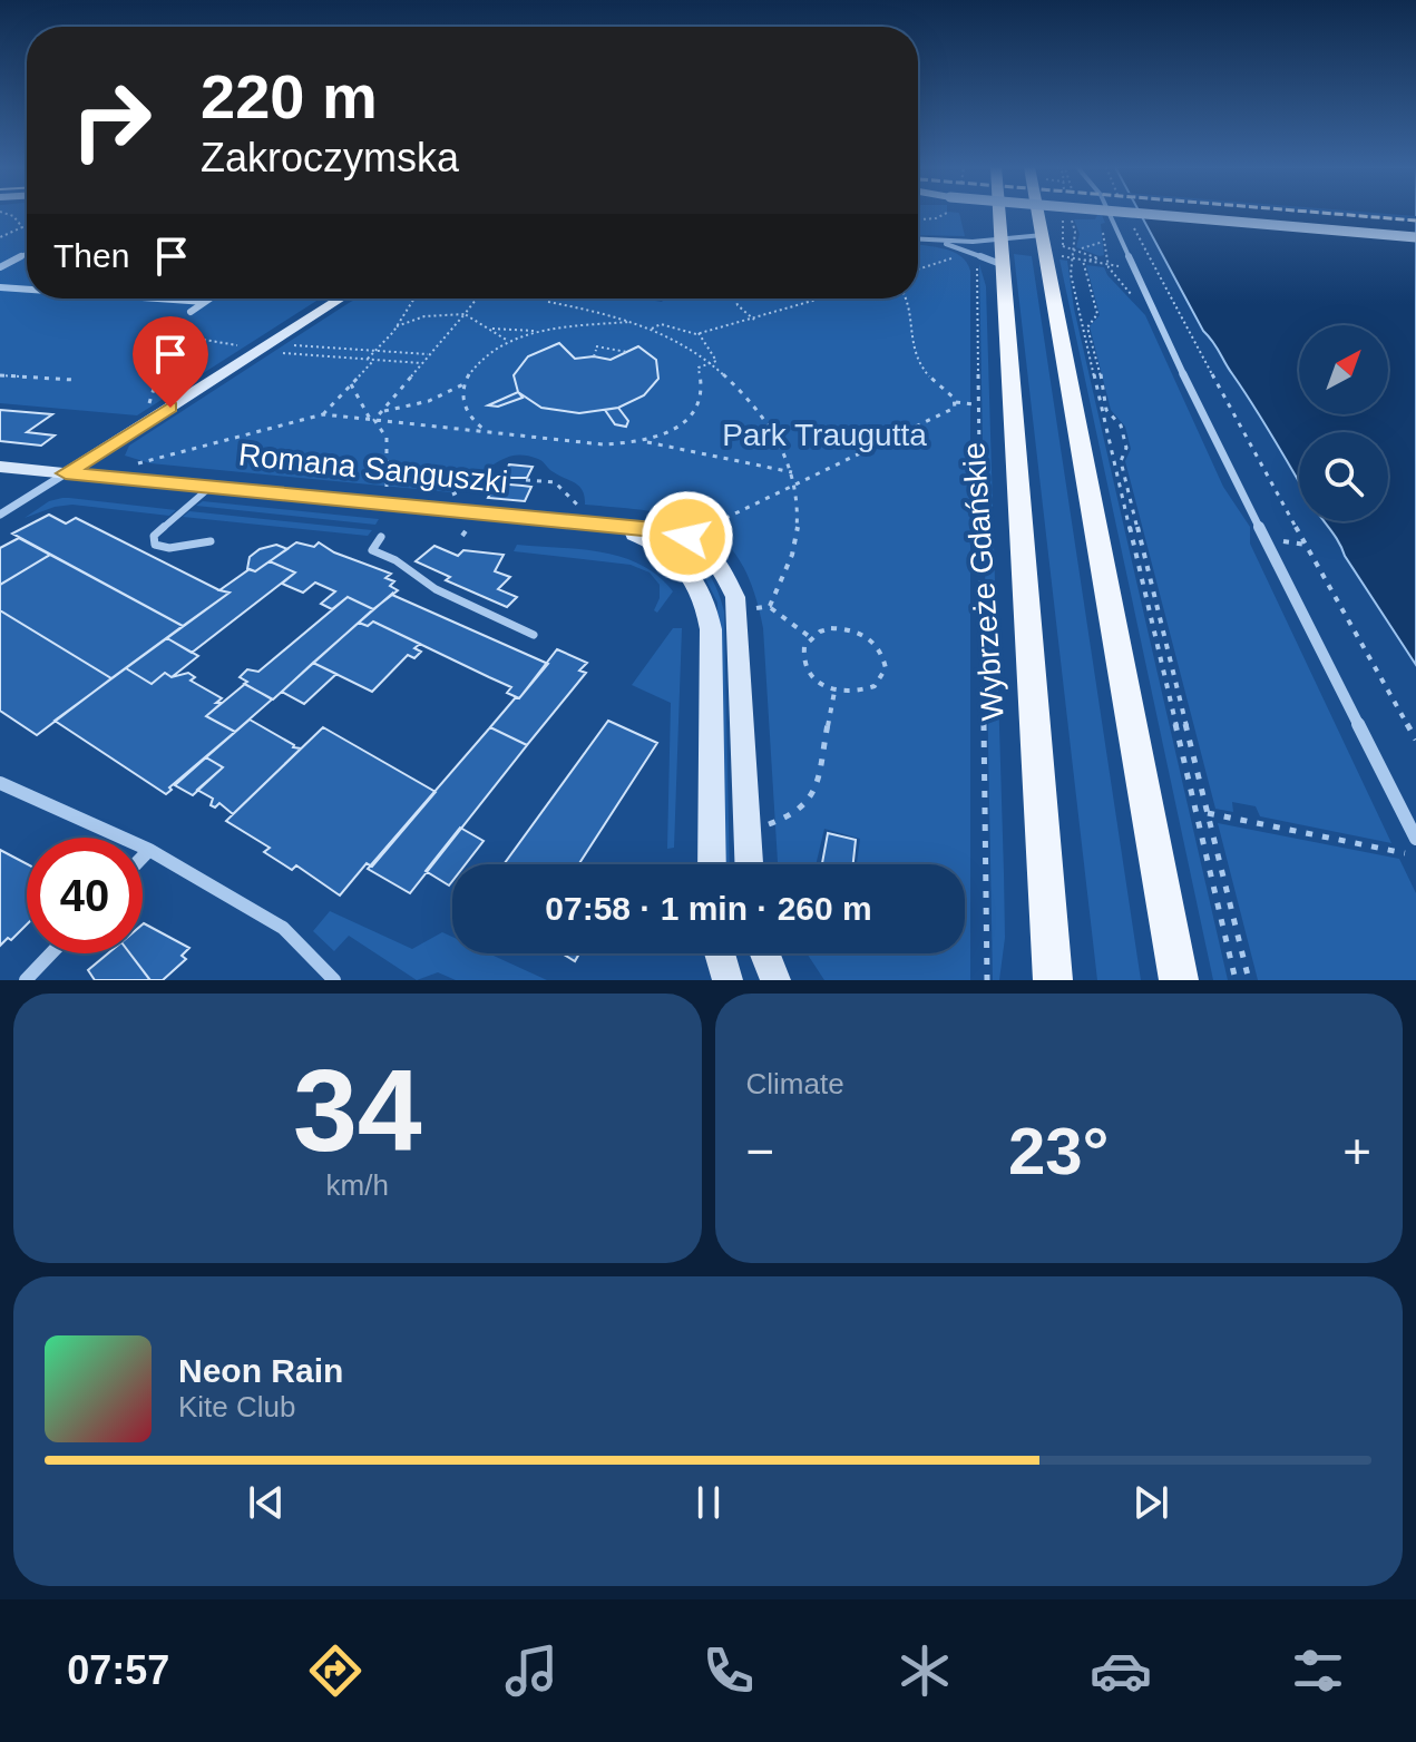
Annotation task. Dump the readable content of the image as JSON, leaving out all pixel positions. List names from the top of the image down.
{
  "streets": {
    "main road": ["Wybrzeże Gdańskie"],
    "street": ["Romana Sanguszki"]
  },
  "parks": ["Park Traugutta"],
  "north": "top right",
  "page": {
    "turn": ["220 m", "Zakroczymska"],
    "then": "Then",
    "limit": "40",
    "trip": "07:58 · 1 min · 260 m",
    "tile": [
      ["34", "km/h"],
      "Climate"
    ],
    "heat": ["−", "23°", "+"],
    "song": ["Neon Rain", "Kite Club"],
    "tabs": "07:57"
  }
}
